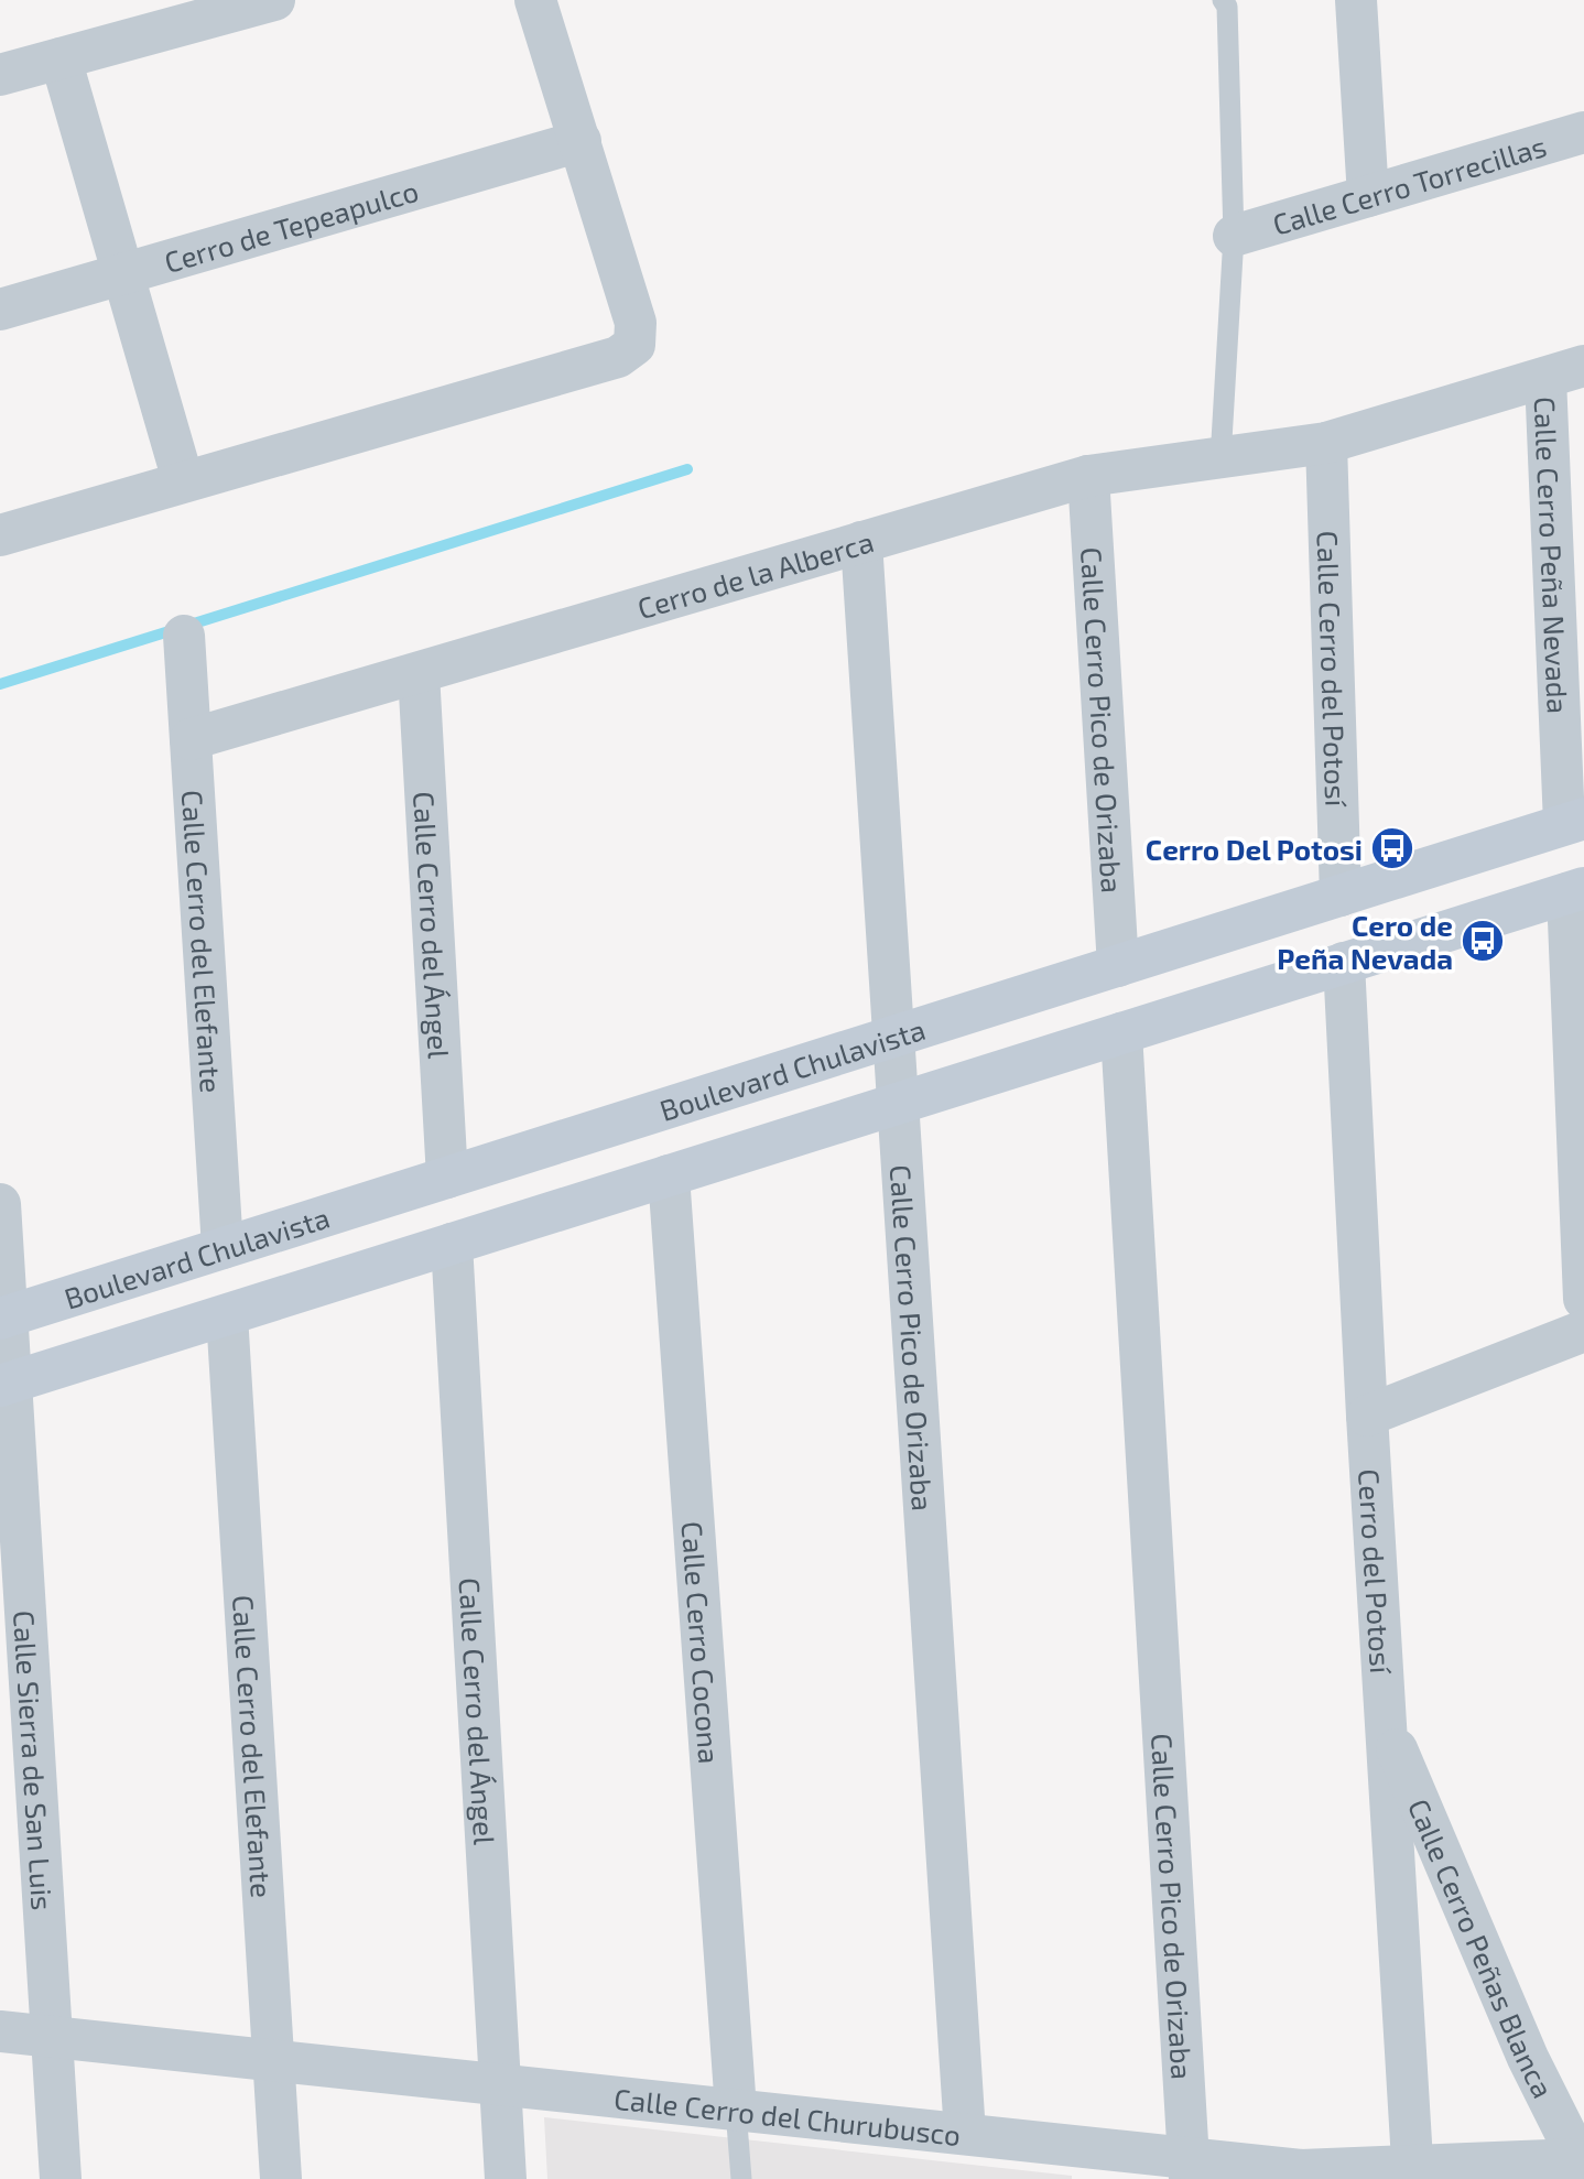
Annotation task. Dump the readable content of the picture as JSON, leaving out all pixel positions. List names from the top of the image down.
{
  "streets": {
    "main road": ["Boulevard Chulavista"],
    "street": [
      "Calle Cerro Torrecillas",
      "Cerro de Tepeapulco",
      "Calle Cerro Peña Nevada",
      "Cerro de la Alberca",
      "Calle Cerro del Potosí",
      "Calle Cerro Pico de Orizaba",
      "Calle Cerro del Ángel",
      "Calle Cerro del Elefante",
      "Cerro del Potosí",
      "Calle Cerro Cocona",
      "Calle Sierra de San Luis",
      "Calle Cerro Peñas Blanca",
      "Calle Cerro del Churubusco"
    ]
  },
  "crossings": [
    ["Calle Cerro Peña Nevada", "Cerro de la Alberca"],
    ["Calle Cerro Peña Nevada", "Boulevard Chulavista"],
    ["Cerro de la Alberca", "Calle Cerro del Potosí"],
    ["Cerro de la Alberca", "Calle Cerro Pico de Orizaba"],
    ["Cerro de la Alberca", "Calle Cerro del Ángel"],
    ["Cerro de la Alberca", "Calle Cerro del Elefante"],
    ["Calle Cerro del Potosí", "Boulevard Chulavista"],
    ["Calle Cerro Pico de Orizaba", "Boulevard Chulavista"],
    ["Calle Cerro Pico de Orizaba", "Calle Cerro del Churubusco"],
    ["Calle Cerro del Ángel", "Boulevard Chulavista"],
    ["Calle Cerro del Ángel", "Calle Cerro del Churubusco"],
    ["Calle Cerro del Elefante", "Boulevard Chulavista"],
    ["Calle Cerro del Elefante", "Calle Cerro del Churubusco"],
    ["Boulevard Chulavista", "Calle Sierra de San Luis"],
    ["Cerro del Potosí", "Calle Cerro Peñas Blanca"],
    ["Cerro del Potosí", "Calle Cerro del Churubusco"],
    ["Calle Cerro Cocona", "Calle Cerro del Churubusco"],
    ["Calle Sierra de San Luis", "Calle Cerro del Churubusco"],
    ["Calle Cerro Peñas Blanca", "Calle Cerro del Churubusco"]
  ],
  "places": {
    "bus stop": ["Cerro Del Potosi", "Cero de Peña Nevada"]
  }
}
